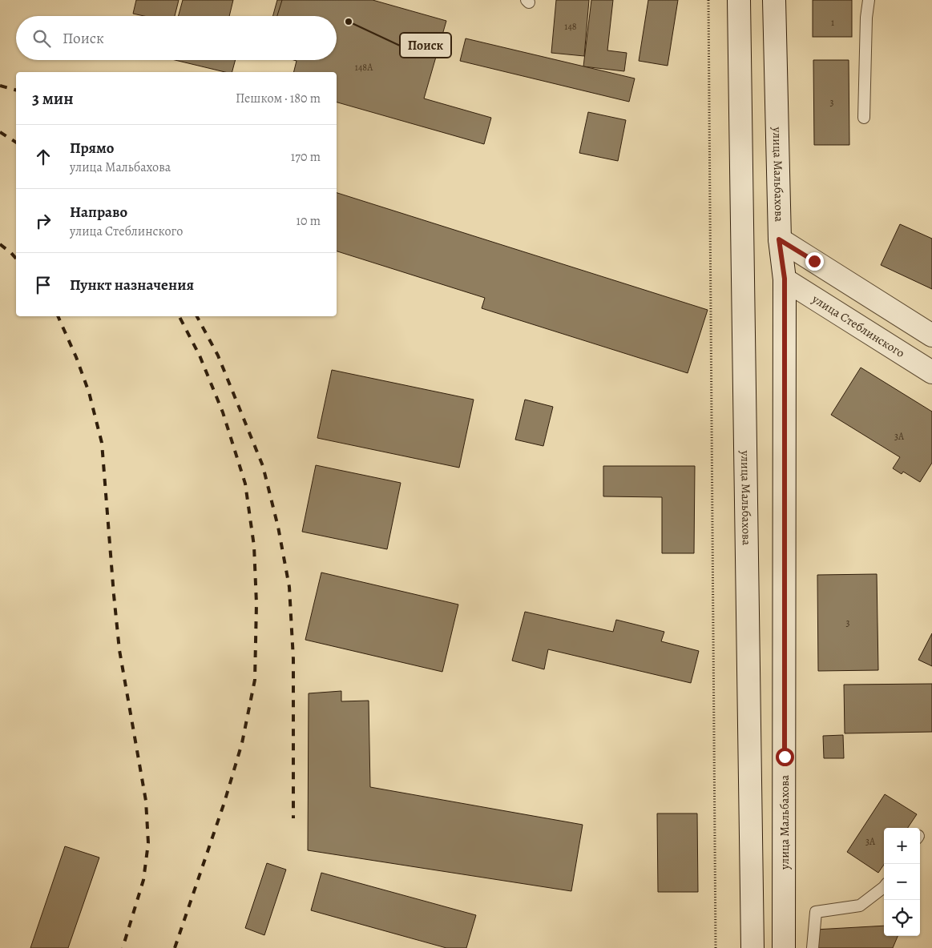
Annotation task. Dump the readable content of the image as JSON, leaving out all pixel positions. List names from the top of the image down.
{
  "streets": {
    "main road": ["улица Мальбахова", "улица Стеблинского"]
  },
  "crossings": [
    ["улица Мальбахова", "улица Стеблинского"]
  ],
  "places": ["Поиск"],
  "house_numbers": [
    "1",
    "148",
    "148А",
    "3",
    "3А",
    "3",
    "3А"
  ],
  "page": {
    "search": "Поиск",
    "heading": ["3 мин", "Пешком · 180 m"],
    "list": [
      ["Прямо", "улица Мальбахова", "170 m"],
      ["Направо", "улица Стеблинского", "10 m"],
      "Пункт назначения"
    ],
    "map_buttons": ["+", "−"]
  }
}
